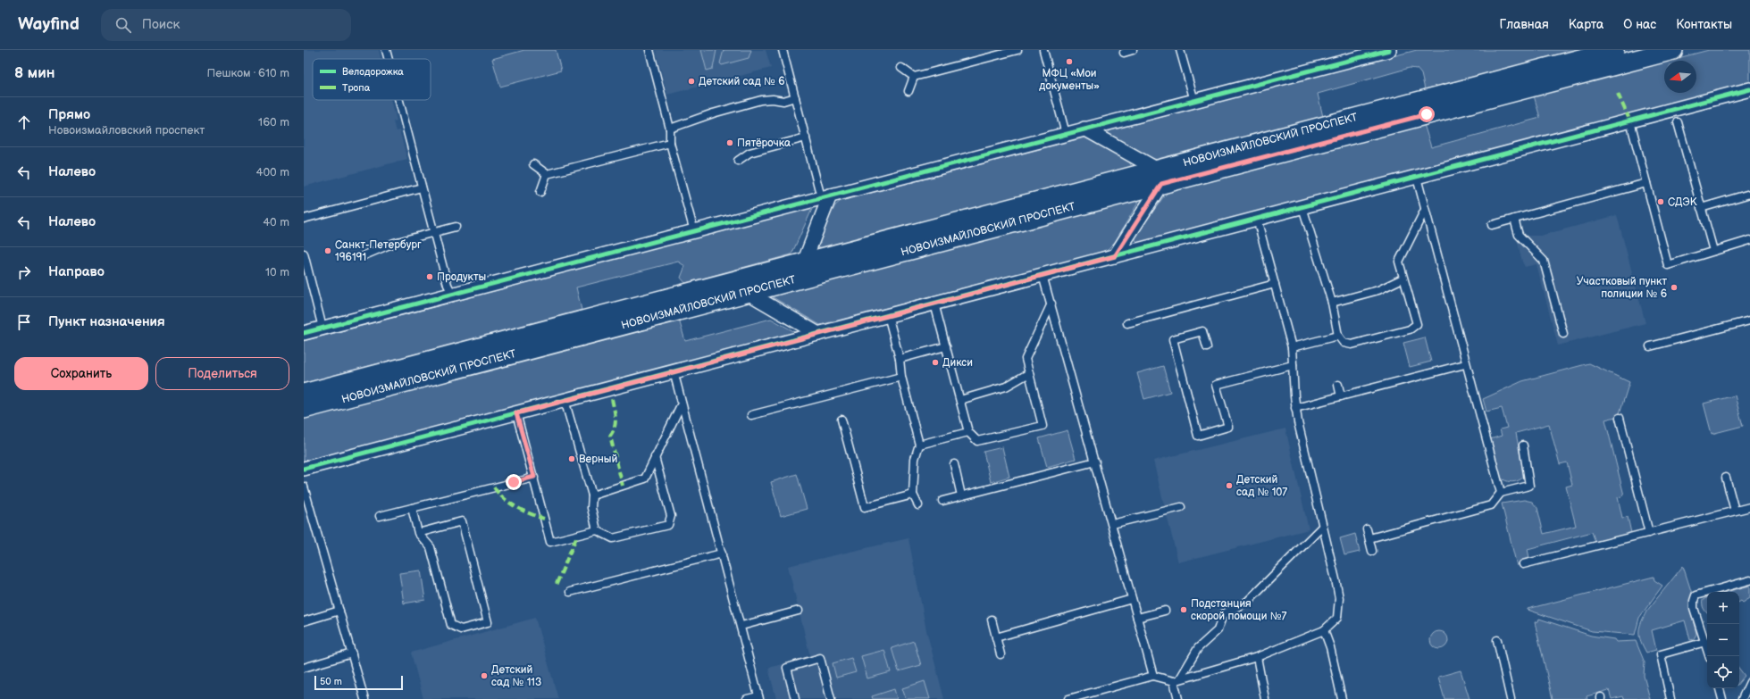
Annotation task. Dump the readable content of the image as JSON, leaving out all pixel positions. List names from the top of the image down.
{
  "streets": {
    "street": ["НОВОИЗМАЙЛОВСКИЙ ПРОСПЕКТ"]
  },
  "places": [
    "МФЦ «Мои документы»",
    "Детский сад № 6",
    "Пятёрочка",
    "СДЭК",
    "Санкт-Петербург 196191",
    "Продукты",
    "Участковый пункт полиции № 6",
    "Дикси",
    "Верный",
    "Детский сад № 107",
    "Подстанция скорой помощи №7",
    "Детский сад № 113"
  ],
  "legend": ["Велодорожка", "Тропа"],
  "scale_bar": "50 m",
  "north": "left",
  "page": {
    "header": "Wayfind",
    "search": "Поиск",
    "nav": [
      "Главная",
      "Карта",
      "О нас",
      "Контакты"
    ],
    "heading": ["8 мин", "Пешком · 610 m"],
    "list": [
      ["Прямо", "Новоизмайловский проспект", "160 m"],
      ["Налево", "400 m"],
      ["Налево", "40 m"],
      ["Направо", "10 m"],
      "Пункт назначения"
    ],
    "buttons": ["Сохранить", "Поделиться"],
    "map_buttons": ["+", "−"],
    "scale": "50 m"
  }
}
